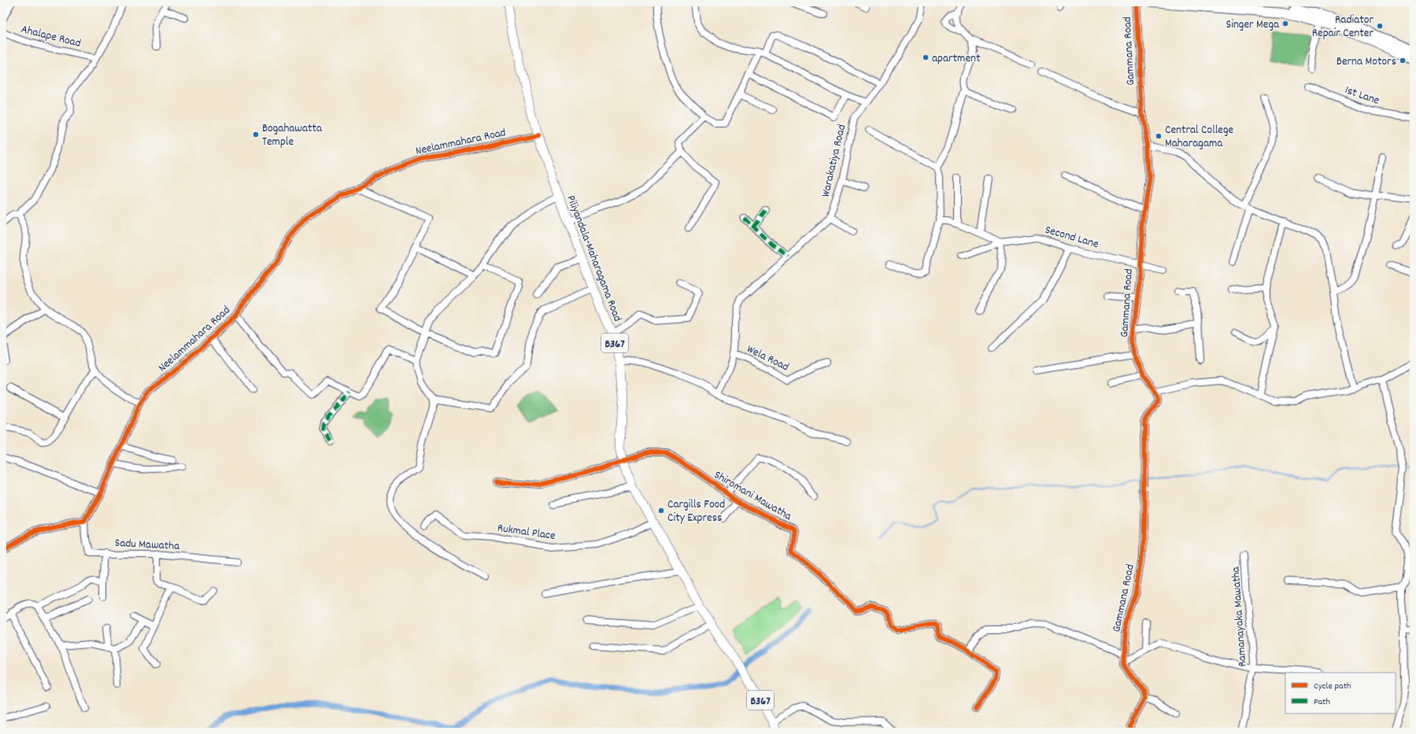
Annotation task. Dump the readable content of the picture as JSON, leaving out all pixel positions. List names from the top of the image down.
{
  "streets": {
    "main road": ["Piliyandala-Maharagama Road", "B367"],
    "street": [
      "Ahalape Road",
      "Gammana Road",
      "1st Lane",
      "Neelammahara Road",
      "Warakatiya Road",
      "Second Lane",
      "Wela Road",
      "Shiromani Mawatha",
      "Rukmal Place",
      "Sadu Mawatha",
      "Ramanayaka Mawatha"
    ]
  },
  "crossings": [
    ["Gammana Road", "Second Lane"],
    ["Neelammahara Road", "Piliyandala-Maharagama Road"],
    ["Neelammahara Road", "Sadu Mawatha"],
    ["Warakatiya Road", "Wela Road"],
    ["Piliyandala-Maharagama Road", "Shiromani Mawatha"],
    ["Piliyandala-Maharagama Road", "Rukmal Place"]
  ],
  "places": [
    "Singer Mega",
    "Radiator Repair Center",
    "apartment",
    "Berna Motors",
    "Bogahawatta Temple",
    "Central College Maharagama",
    "Cargills Food City Express"
  ],
  "legend": ["Cycle path", "Path"]
}
